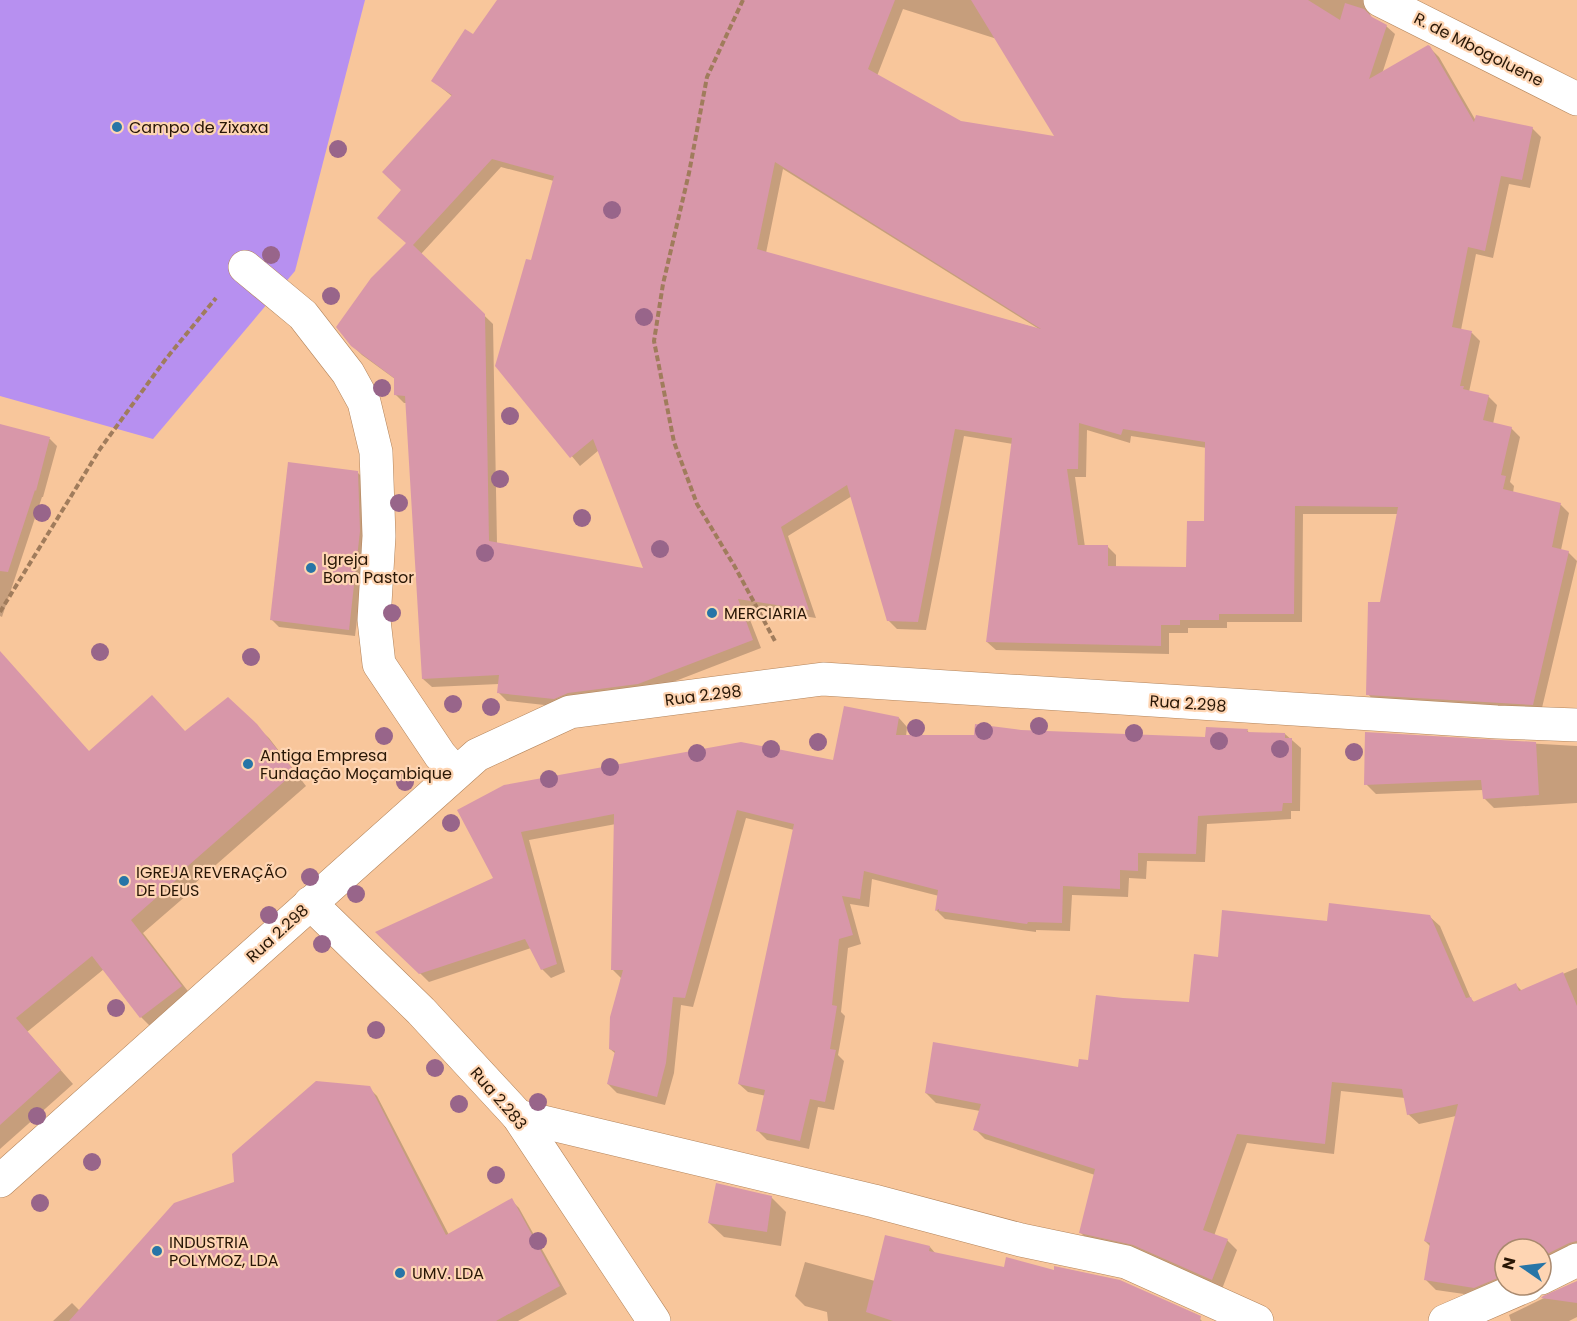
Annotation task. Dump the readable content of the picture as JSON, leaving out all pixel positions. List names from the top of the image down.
{
  "streets": {
    "street": ["R. de Mbogoluene", "Rua 2.298", "Rua 2.283"]
  },
  "crossings": [
    ["Rua 2.298", "Rua 2.283"]
  ],
  "places": [
    "Campo de Zixaxa",
    "Igreja Bom Pastor",
    "MERCIARIA",
    "Antiga Empresa Fundação Moçambique",
    "IGREJA REVERAÇÃO DE DEUS",
    "INDUSTRIA POLYMOZ, LDA",
    "UMV. LDA"
  ],
  "north": "left"
}
